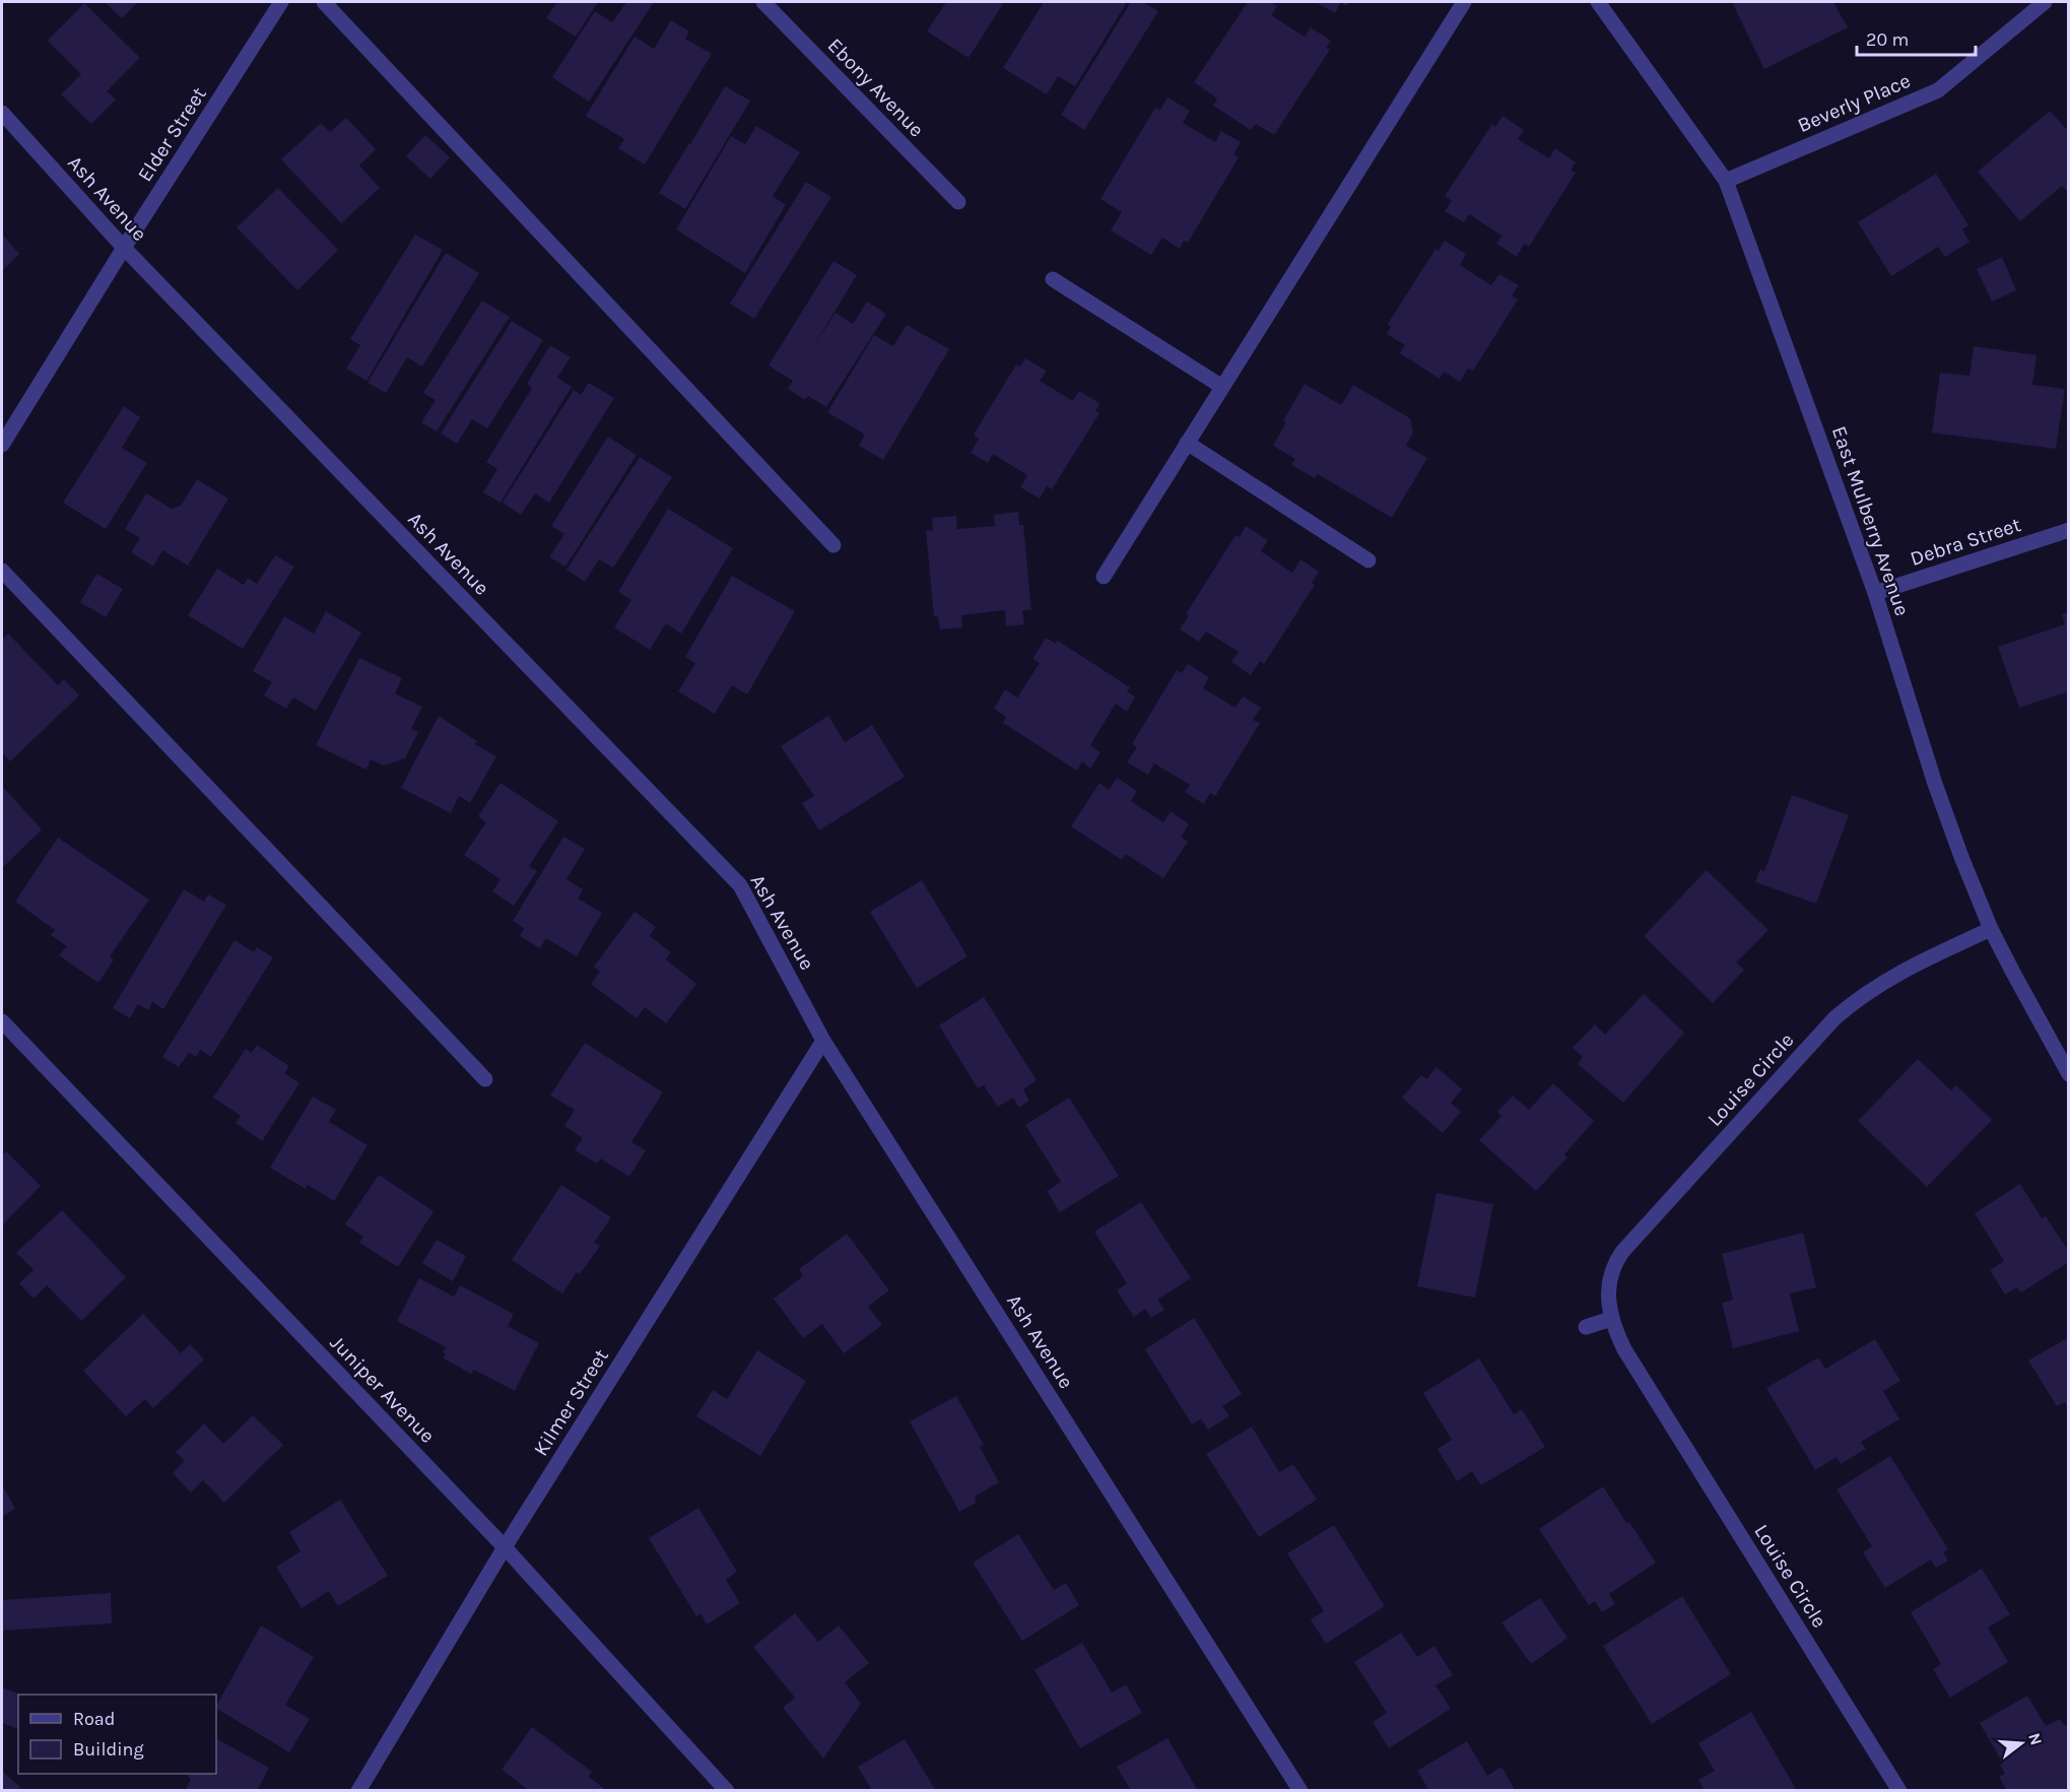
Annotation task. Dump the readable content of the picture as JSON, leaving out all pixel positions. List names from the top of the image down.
{
  "streets": {
    "street": [
      "Ebony Avenue",
      "Beverly Place",
      "Elder Street",
      "Ash Avenue",
      "East Mulberry Avenue",
      "Debra Street",
      "Louise Circle",
      "Juniper Avenue",
      "Kilmer Street"
    ]
  },
  "crossings": [
    ["Beverly Place", "East Mulberry Avenue"],
    ["Elder Street", "Ash Avenue"],
    ["Ash Avenue", "Kilmer Street"],
    ["East Mulberry Avenue", "Debra Street"],
    ["East Mulberry Avenue", "Louise Circle"],
    ["Juniper Avenue", "Kilmer Street"]
  ],
  "legend": ["Road", "Building"],
  "scale_bar": "20 m",
  "north": "right"
}
